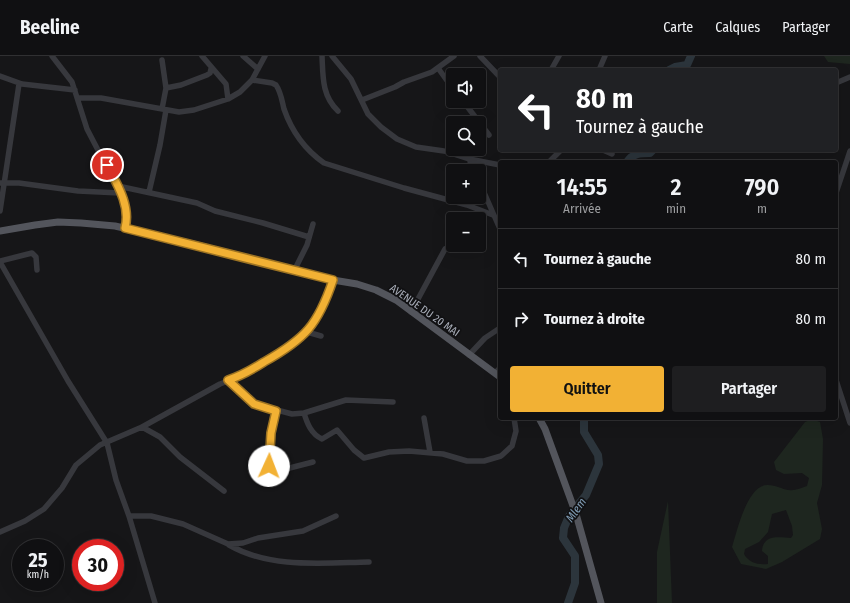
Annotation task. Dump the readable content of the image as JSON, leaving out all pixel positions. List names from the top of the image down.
{
  "streets": {
    "main road": ["AVENUE DU 20 MAI"]
  },
  "water": ["Mlem"],
  "page": {
    "header": "Beeline",
    "nav": ["Carte", "Calques", "Partager"],
    "map_buttons": ["+", "−"],
    "turn": ["80 m", "Tournez à gauche"],
    "eta": [
      "14:55",
      "Arrivée",
      "2",
      "min",
      "790",
      "m"
    ],
    "list": [
      {
        "name": "Tournez à gauche",
        "value": "80 m"
      },
      {
        "name": "Tournez à droite",
        "value": "80 m"
      }
    ],
    "buttons": ["Quitter", "Partager"],
    "speed": "25 km/h",
    "limit": "30"
  }
}
